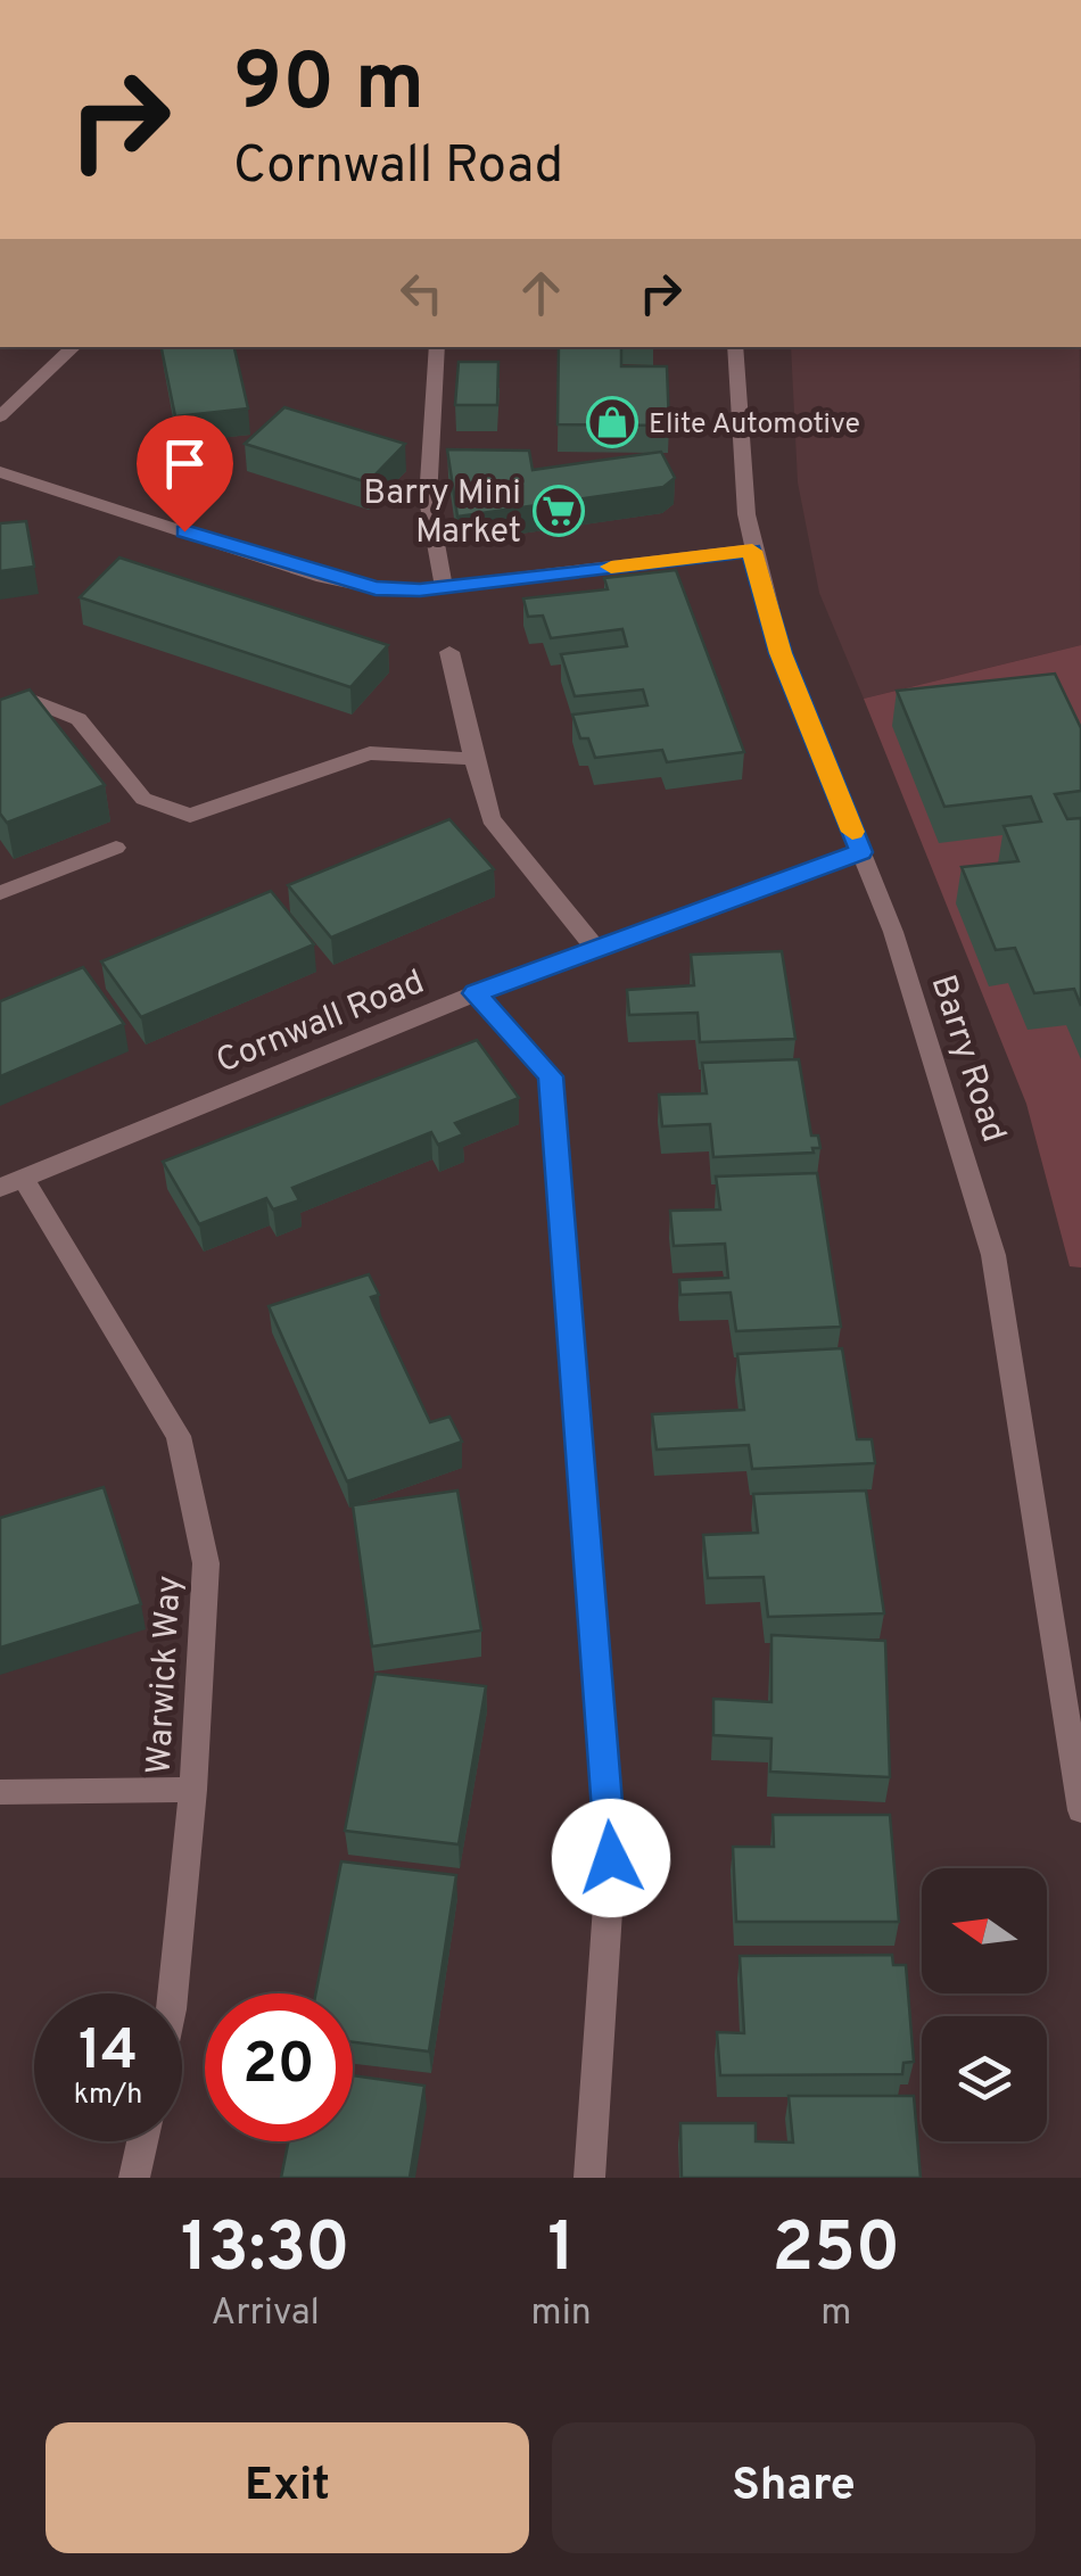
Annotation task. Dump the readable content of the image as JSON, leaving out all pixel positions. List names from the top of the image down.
{
  "streets": {
    "street": ["Cornwall Road", "Barry Road", "Warwick Way"]
  },
  "crossings": [
    ["Cornwall Road", "Barry Road"],
    ["Cornwall Road", "Warwick Way"]
  ],
  "places": {
    "shop": ["Elite Automotive"],
    "supermarket": ["Barry Mini Market"]
  },
  "north": "left",
  "page": {
    "turn": ["90 m", "Cornwall Road"],
    "speed": "14 km/h",
    "limit": "20",
    "eta": [
      "13:30",
      "Arrival",
      "1",
      "min",
      "250",
      "m"
    ],
    "buttons": ["Exit", "Share"]
  }
}
